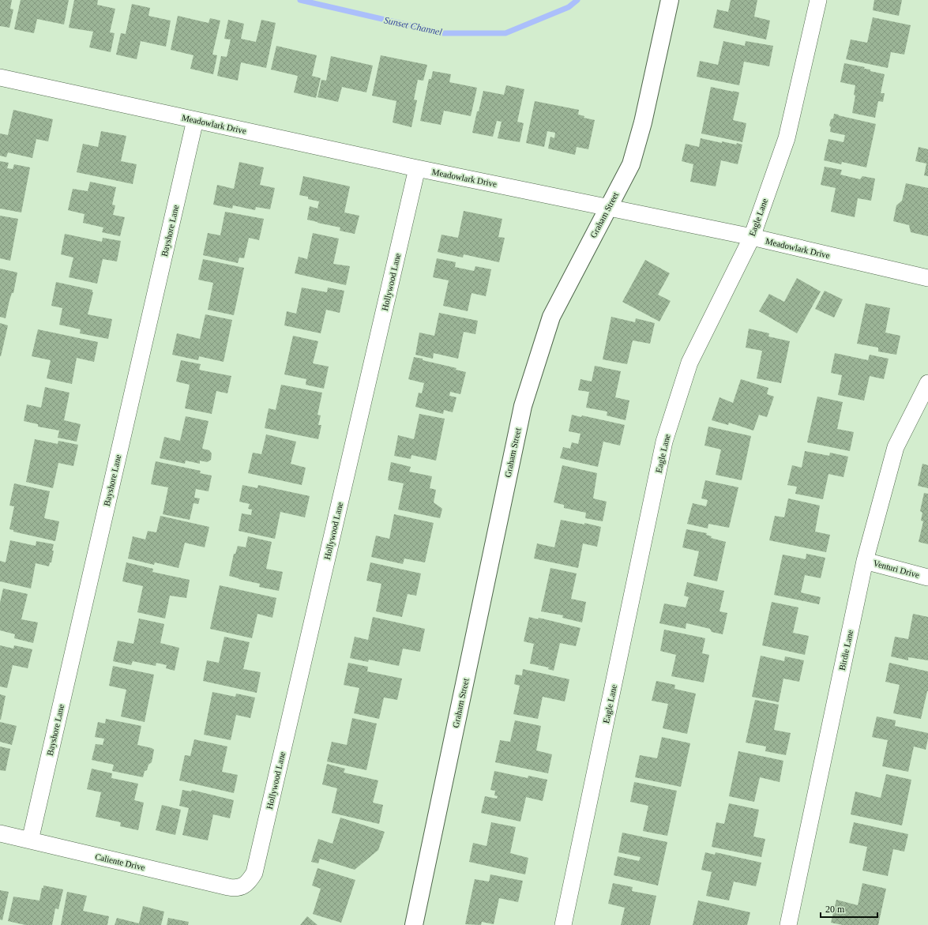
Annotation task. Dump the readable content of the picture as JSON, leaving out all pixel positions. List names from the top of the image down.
{
  "streets": {
    "street": [
      "Meadowlark Drive",
      "Graham Street",
      "Eagle Lane",
      "Bayshore Lane",
      "Hollywood Lane",
      "Venturi Drive",
      "Birdie Lane",
      "Caliente Drive"
    ]
  },
  "crossings": [
    ["Meadowlark Drive", "Graham Street"],
    ["Meadowlark Drive", "Eagle Lane"],
    ["Meadowlark Drive", "Bayshore Lane"],
    ["Meadowlark Drive", "Hollywood Lane"],
    ["Bayshore Lane", "Caliente Drive"],
    ["Hollywood Lane", "Caliente Drive"],
    ["Venturi Drive", "Birdie Lane"]
  ],
  "water": ["Sunset Channel"],
  "scale_bar": "20 m"
}
